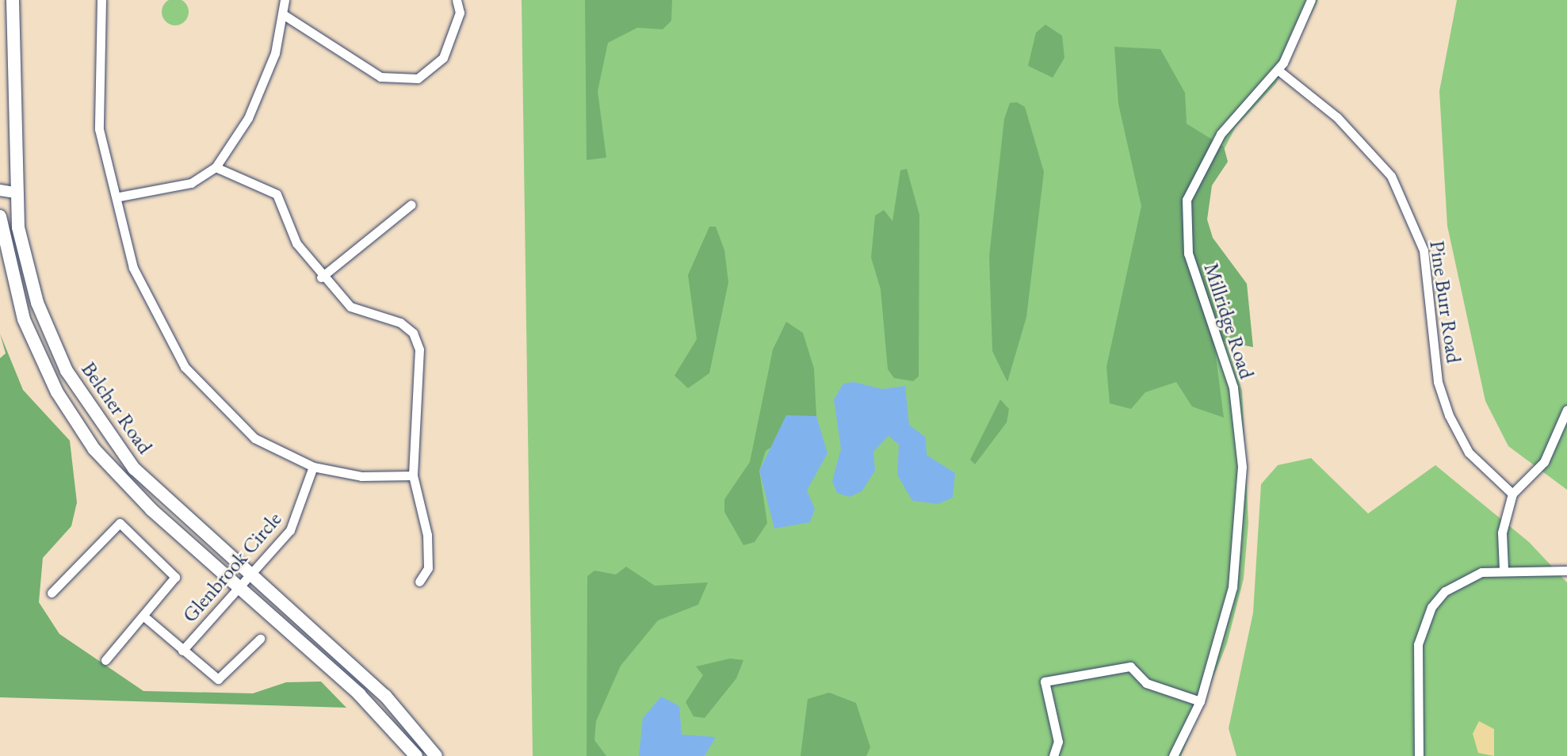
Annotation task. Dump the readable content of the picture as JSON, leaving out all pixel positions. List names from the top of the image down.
{
  "streets": {
    "main road": ["Belcher Road"],
    "street": ["Pine Burr Road", "Millridge Road", "Glenbrook Circle"]
  },
  "crossings": [
    ["Pine Burr Road", "Millridge Road"],
    ["Belcher Road", "Glenbrook Circle"]
  ]
}
